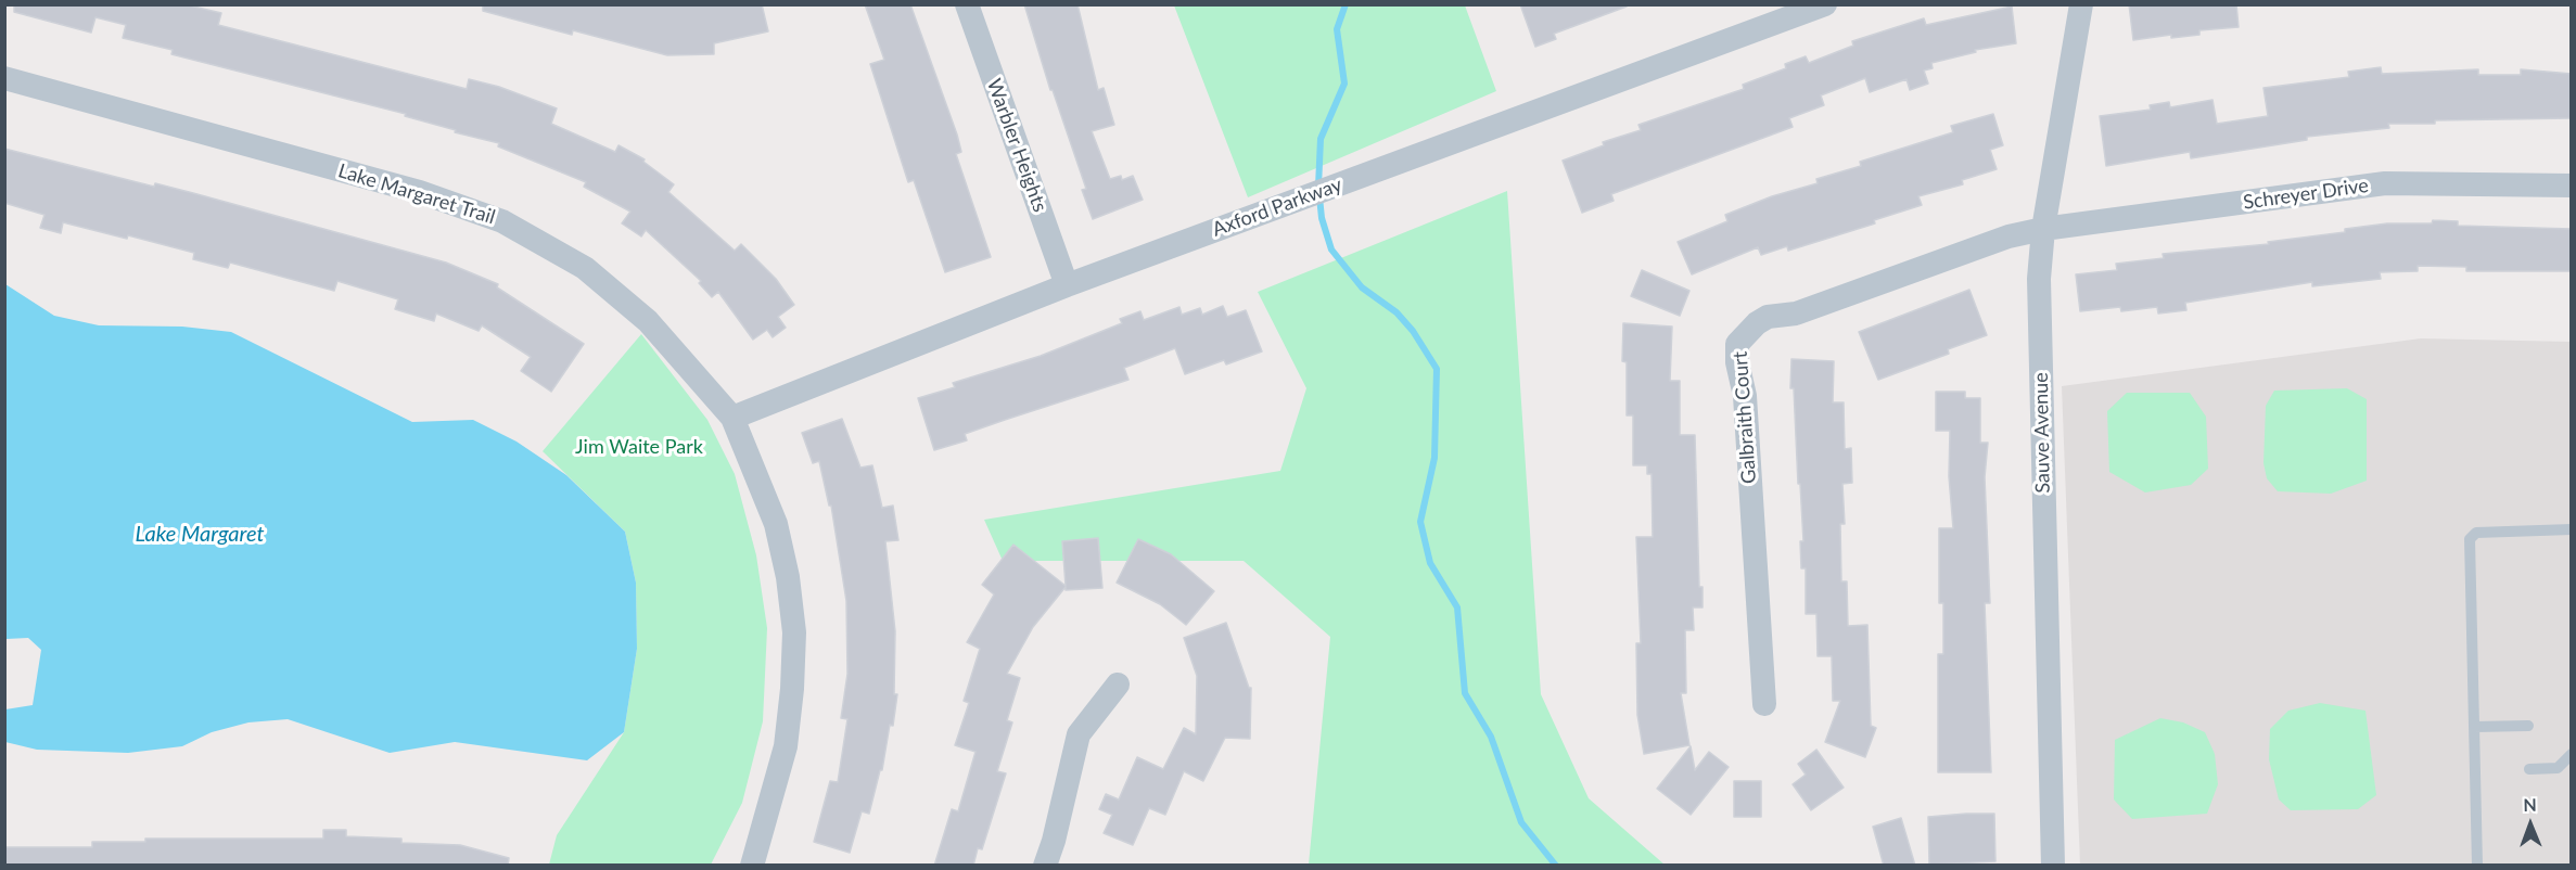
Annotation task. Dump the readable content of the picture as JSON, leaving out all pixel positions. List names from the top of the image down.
{
  "streets": {
    "street": [
      "Warbler Heights",
      "Lake Margaret Trail",
      "Schreyer Drive",
      "Axford Parkway",
      "Galbraith Court",
      "Sauve Avenue"
    ]
  },
  "crossings": [
    ["Warbler Heights", "Axford Parkway"],
    ["Lake Margaret Trail", "Axford Parkway"],
    ["Schreyer Drive", "Galbraith Court"],
    ["Schreyer Drive", "Sauve Avenue"],
    ["Galbraith Court", "Sauve Avenue"]
  ],
  "water": ["Lake Margaret"],
  "parks": ["Jim Waite Park"],
  "north": "top"
}
